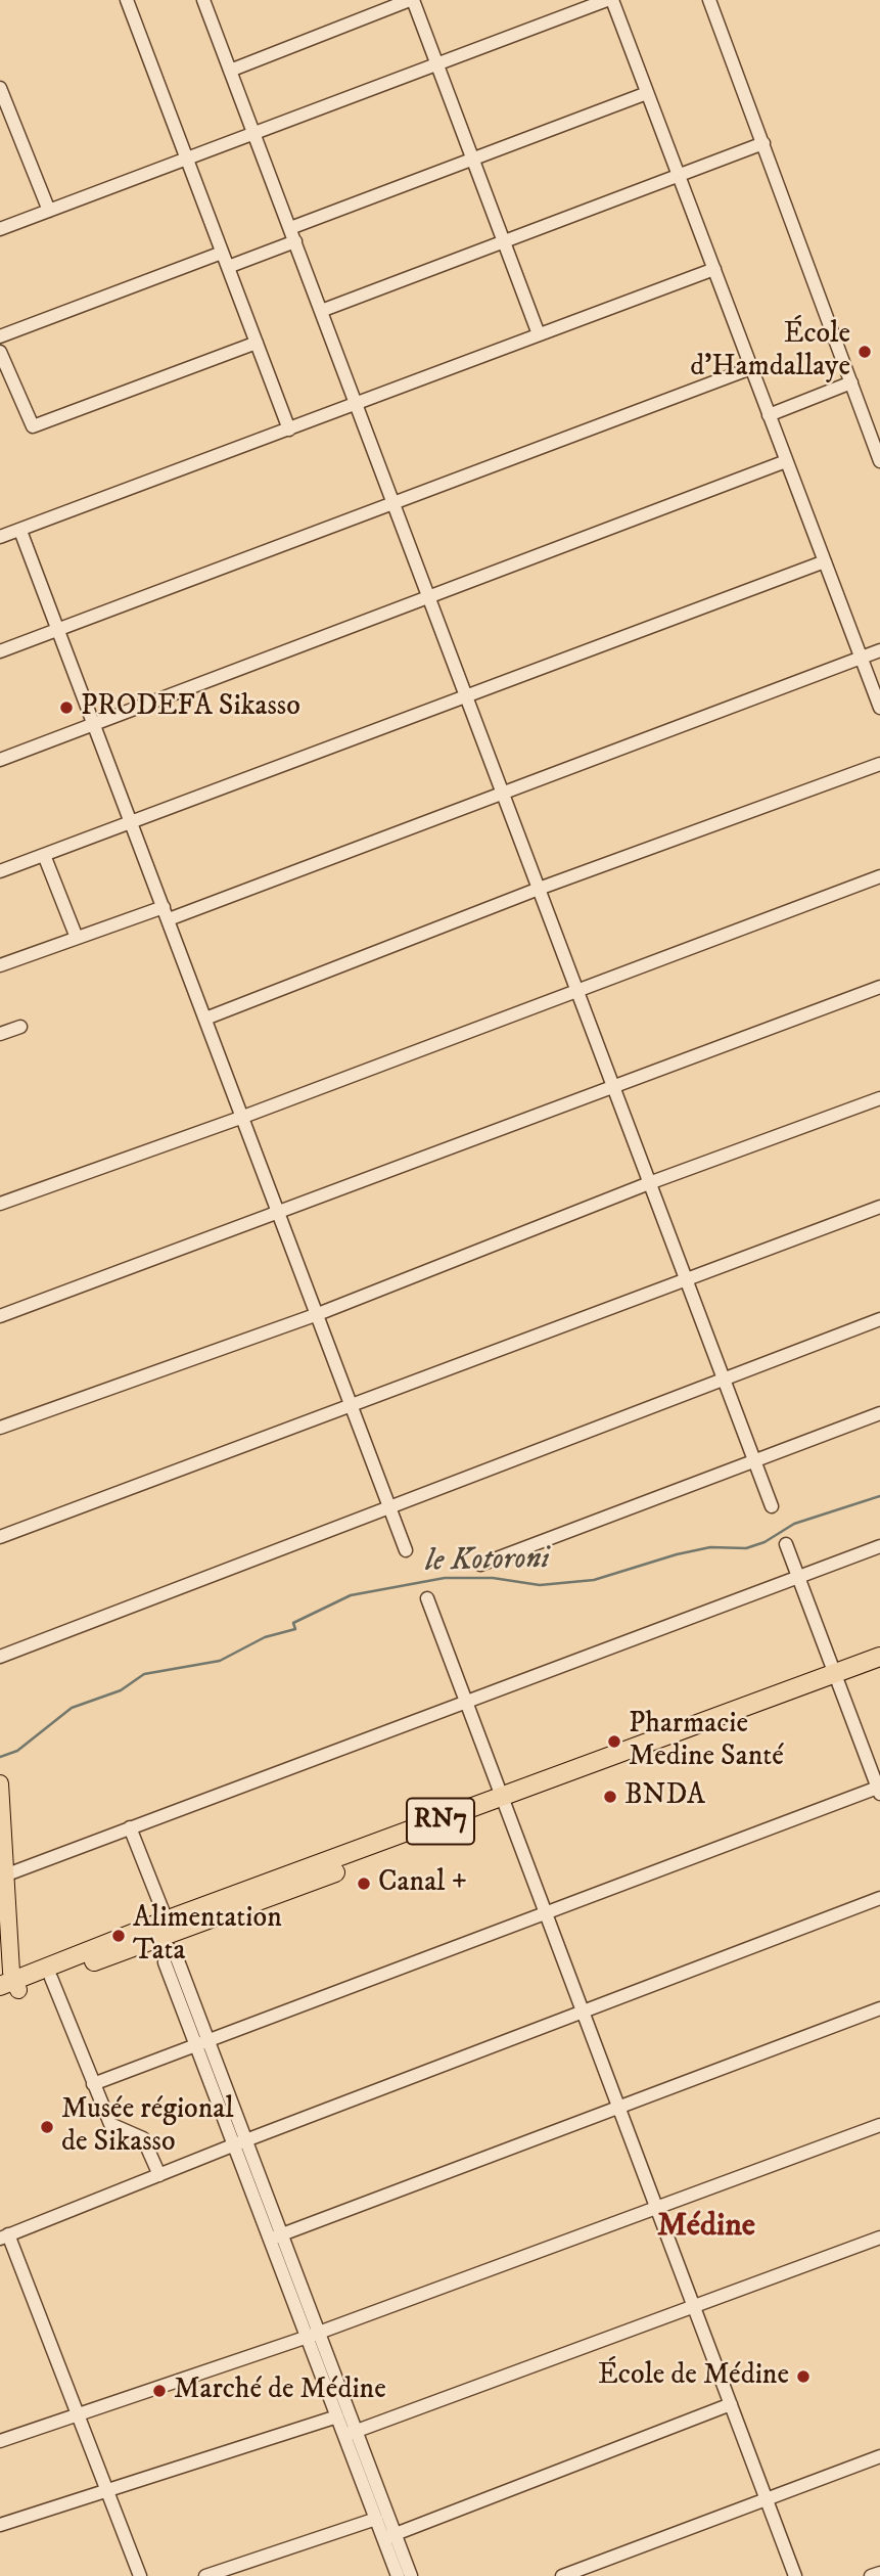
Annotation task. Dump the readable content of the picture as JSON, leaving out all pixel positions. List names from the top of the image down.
{
  "streets": {
    "highway": ["RN7"]
  },
  "districts": ["Médine"],
  "water": ["le Kotoroni"],
  "places": [
    "École d'Hamdallaye",
    "PRODEFA Sikasso",
    "Pharmacie Medine Santé",
    "BNDA",
    "Canal +",
    "Alimentation Tata",
    "Musée régional de Sikasso",
    "École de Médine",
    "Marché de Médine"
  ]
}
